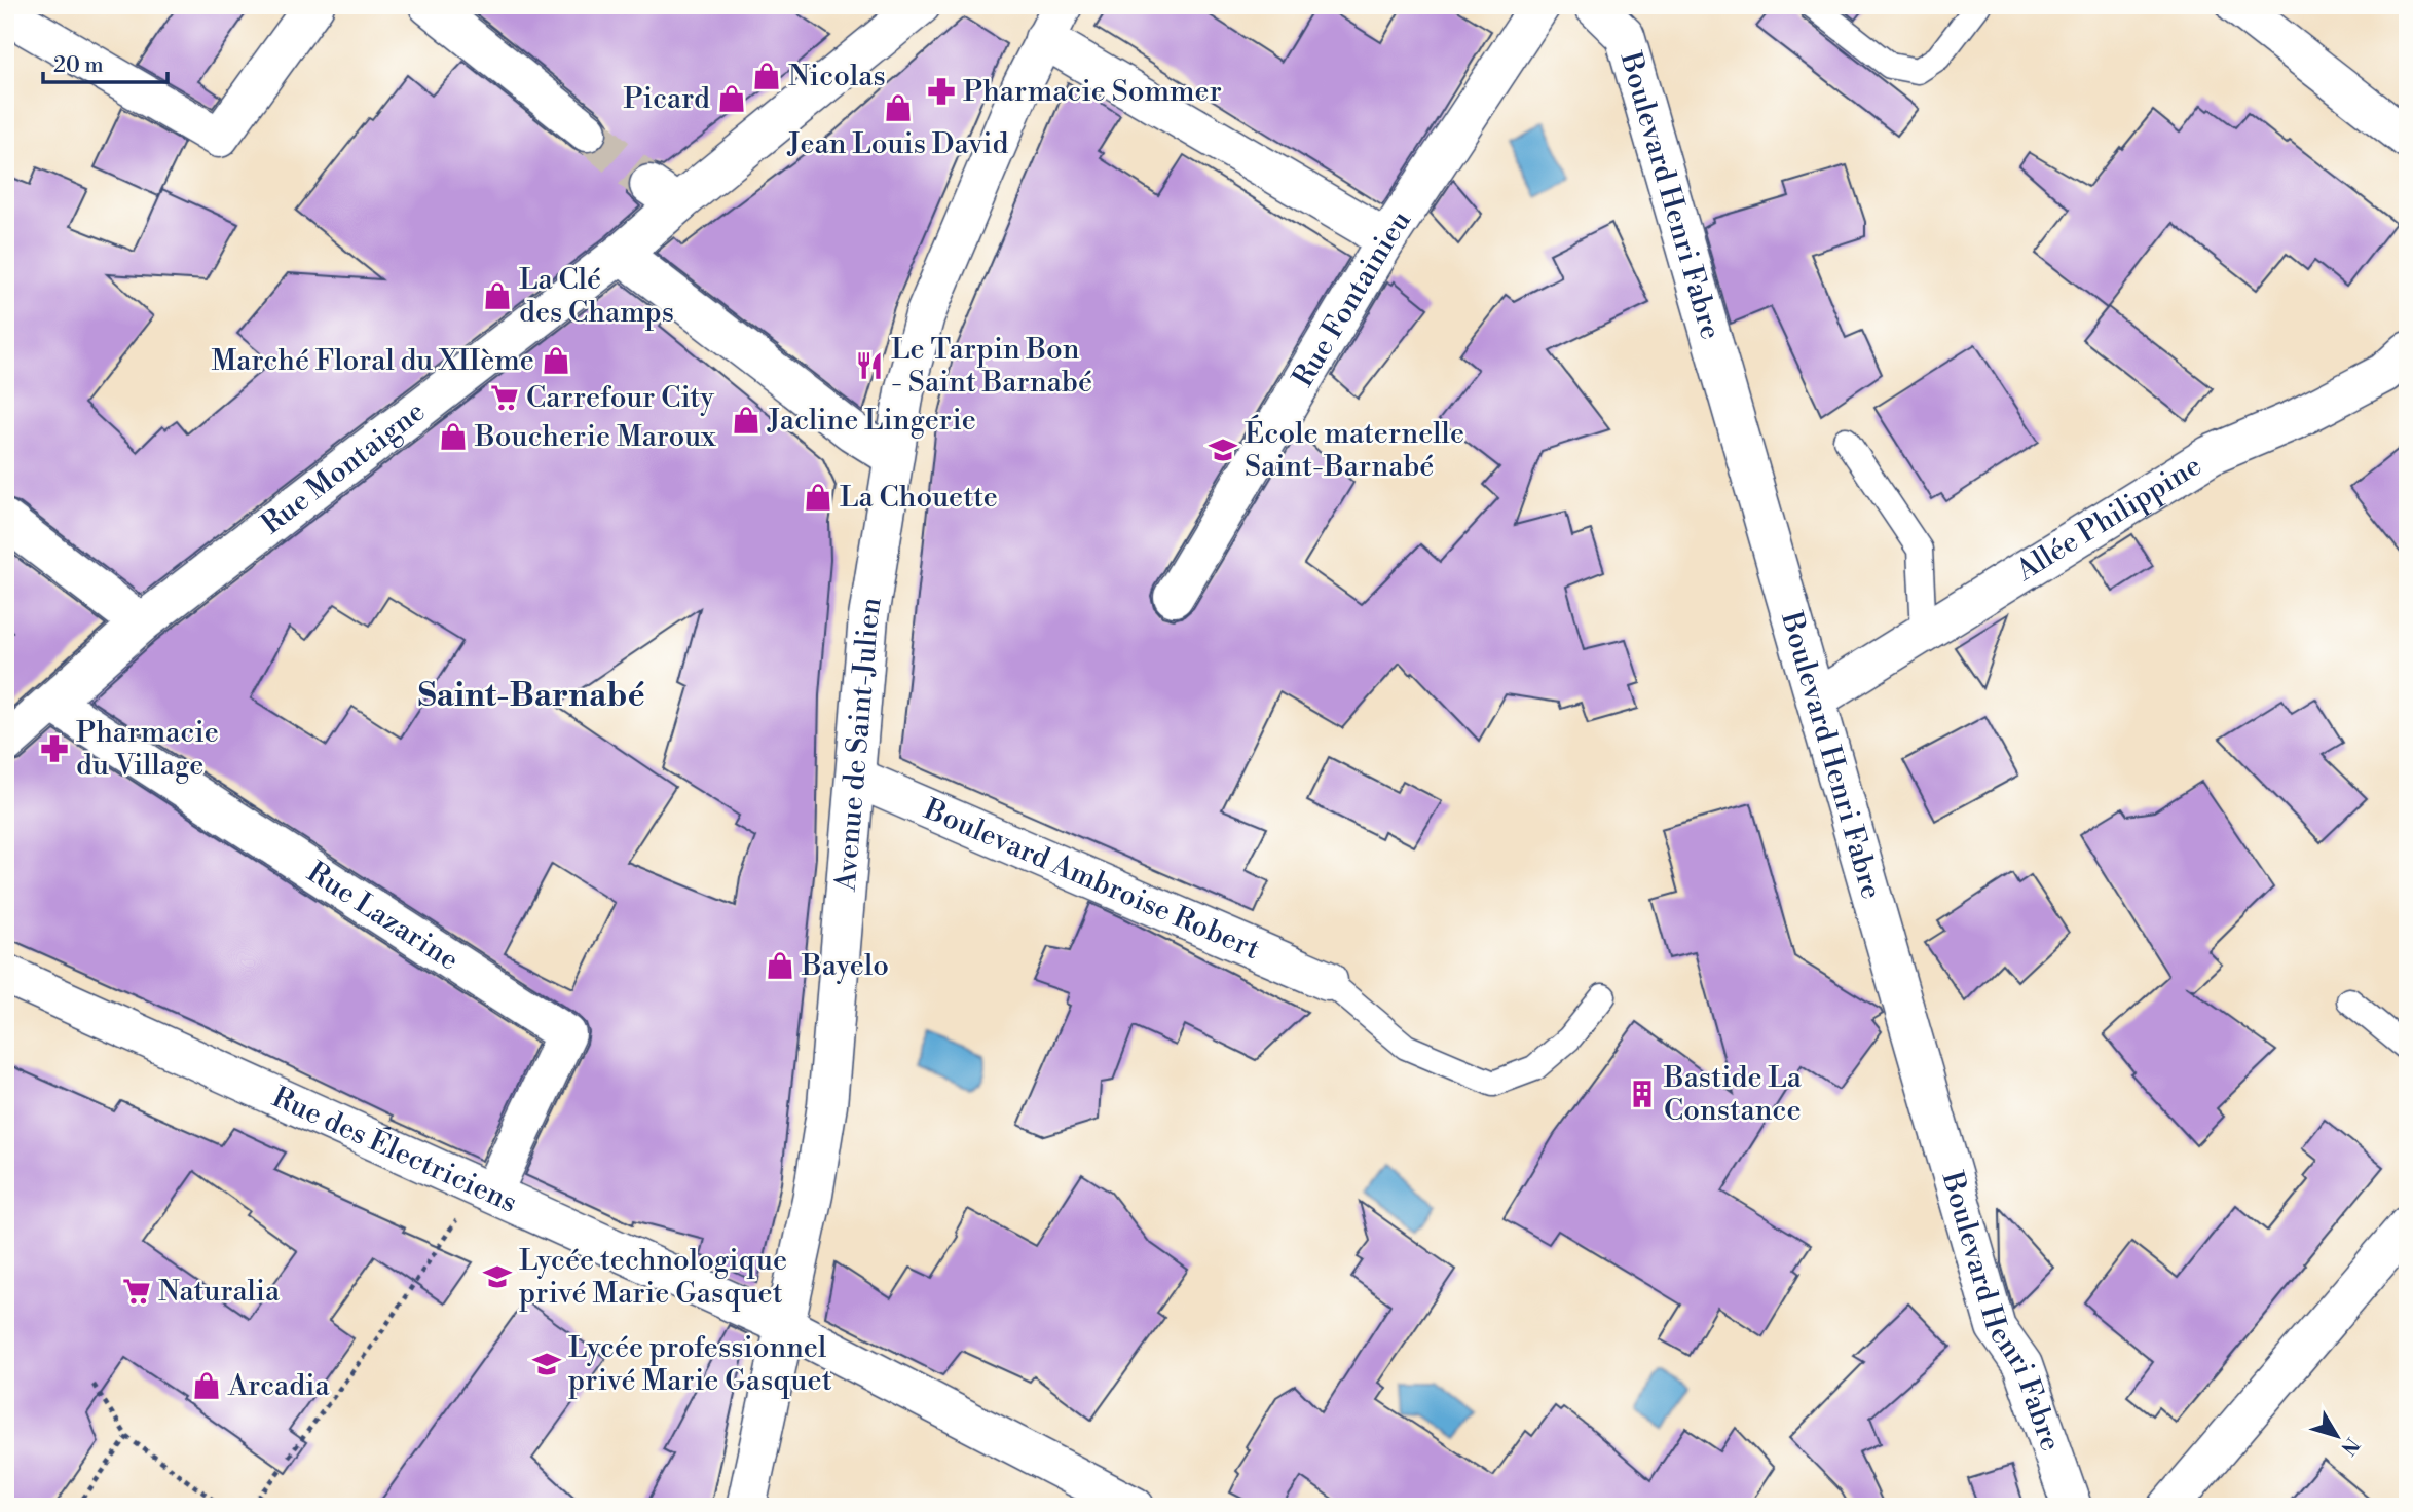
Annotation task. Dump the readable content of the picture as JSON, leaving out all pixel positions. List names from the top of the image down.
{
  "streets": {
    "street": [
      "Boulevard Henri Fabre",
      "Rue Fontainieu",
      "Rue Montaigne",
      "Allée Philippine",
      "Avenue de Saint-Julien",
      "Boulevard Ambroise Robert",
      "Rue Lazarine",
      "Rue des Électriciens"
    ]
  },
  "crossings": [
    ["Boulevard Henri Fabre", "Allée Philippine"],
    ["Rue Montaigne", "Rue Lazarine"],
    ["Avenue de Saint-Julien", "Boulevard Ambroise Robert"],
    ["Avenue de Saint-Julien", "Rue des Électriciens"],
    ["Rue Lazarine", "Rue des Électriciens"]
  ],
  "districts": ["Saint-Barnabé"],
  "places": {
    "shop": [
      "Nicolas",
      "Picard",
      "Jean Louis David",
      "La Clé des Champs",
      "Marché Floral du XIIème",
      "Jacline Lingerie",
      "Boucherie Maroux",
      "La Chouette",
      "Bayelo",
      "Arcadia"
    ],
    "pharmacy": ["Pharmacie Sommer", "Pharmacie du Village"],
    "restaurant": ["Le Tarpin Bon - Saint Barnabé"],
    "supermarket": ["Carrefour City", "Naturalia"],
    "school or university": ["École maternelle Saint-Barnabé", "Lycée technologique privé Marie Gasquet", "Lycée professionnel privé Marie Gasquet"],
    "building": ["Bastide La Constance"]
  },
  "scale_bar": "20 m",
  "north": "bottom right"
}
